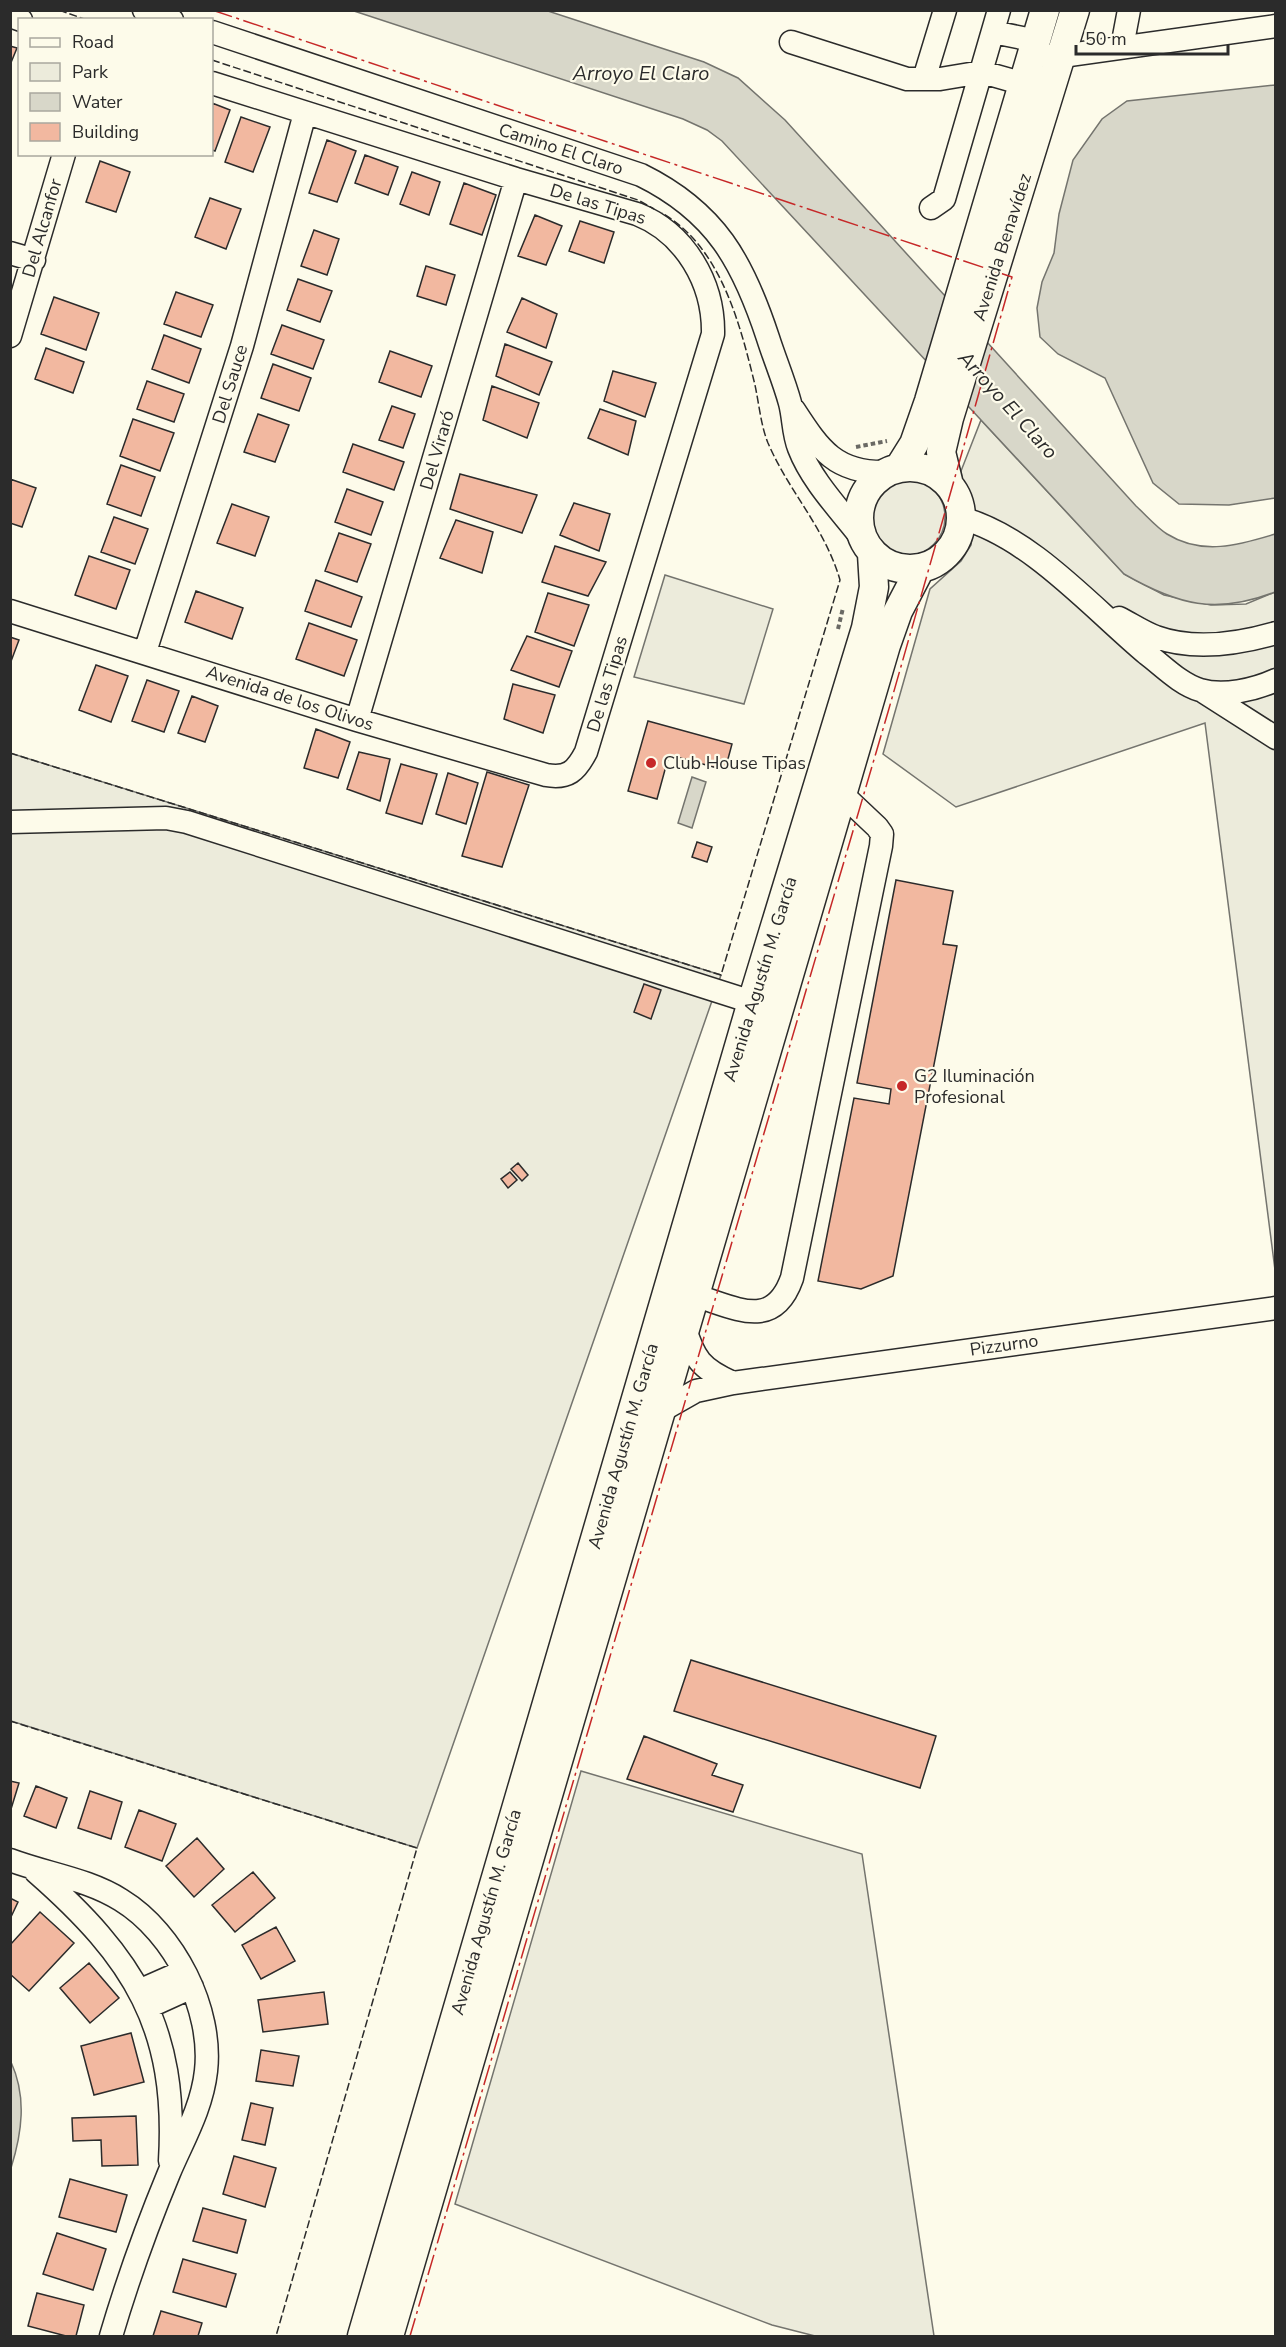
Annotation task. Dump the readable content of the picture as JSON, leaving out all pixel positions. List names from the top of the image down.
{
  "streets": {
    "main road": ["Avenida Benavídez", "Avenida Agustín M. García"],
    "street": [
      "Camino El Claro",
      "De las Tipas",
      "Del Alcanfor",
      "Del Sauce",
      "Del Viraró",
      "Avenida de los Olivos",
      "Pizzurno"
    ]
  },
  "crossings": [
    ["Camino El Claro", "Avenida Benavídez"],
    ["Camino El Claro", "Avenida Agustín M. García"],
    ["De las Tipas", "Del Sauce"],
    ["De las Tipas", "Del Viraró"],
    ["De las Tipas", "Avenida de los Olivos"],
    ["Avenida Benavídez", "Avenida Agustín M. García"],
    ["Del Sauce", "Avenida de los Olivos"],
    ["Del Viraró", "Avenida de los Olivos"],
    ["Avenida Agustín M. García", "Pizzurno"]
  ],
  "water": ["Arroyo El Claro"],
  "places": ["Club House Tipas", "G2 Iluminación Profesional"],
  "legend": [
    "Road",
    "Park",
    "Water",
    "Building"
  ],
  "scale_bar": "50 m"
}
